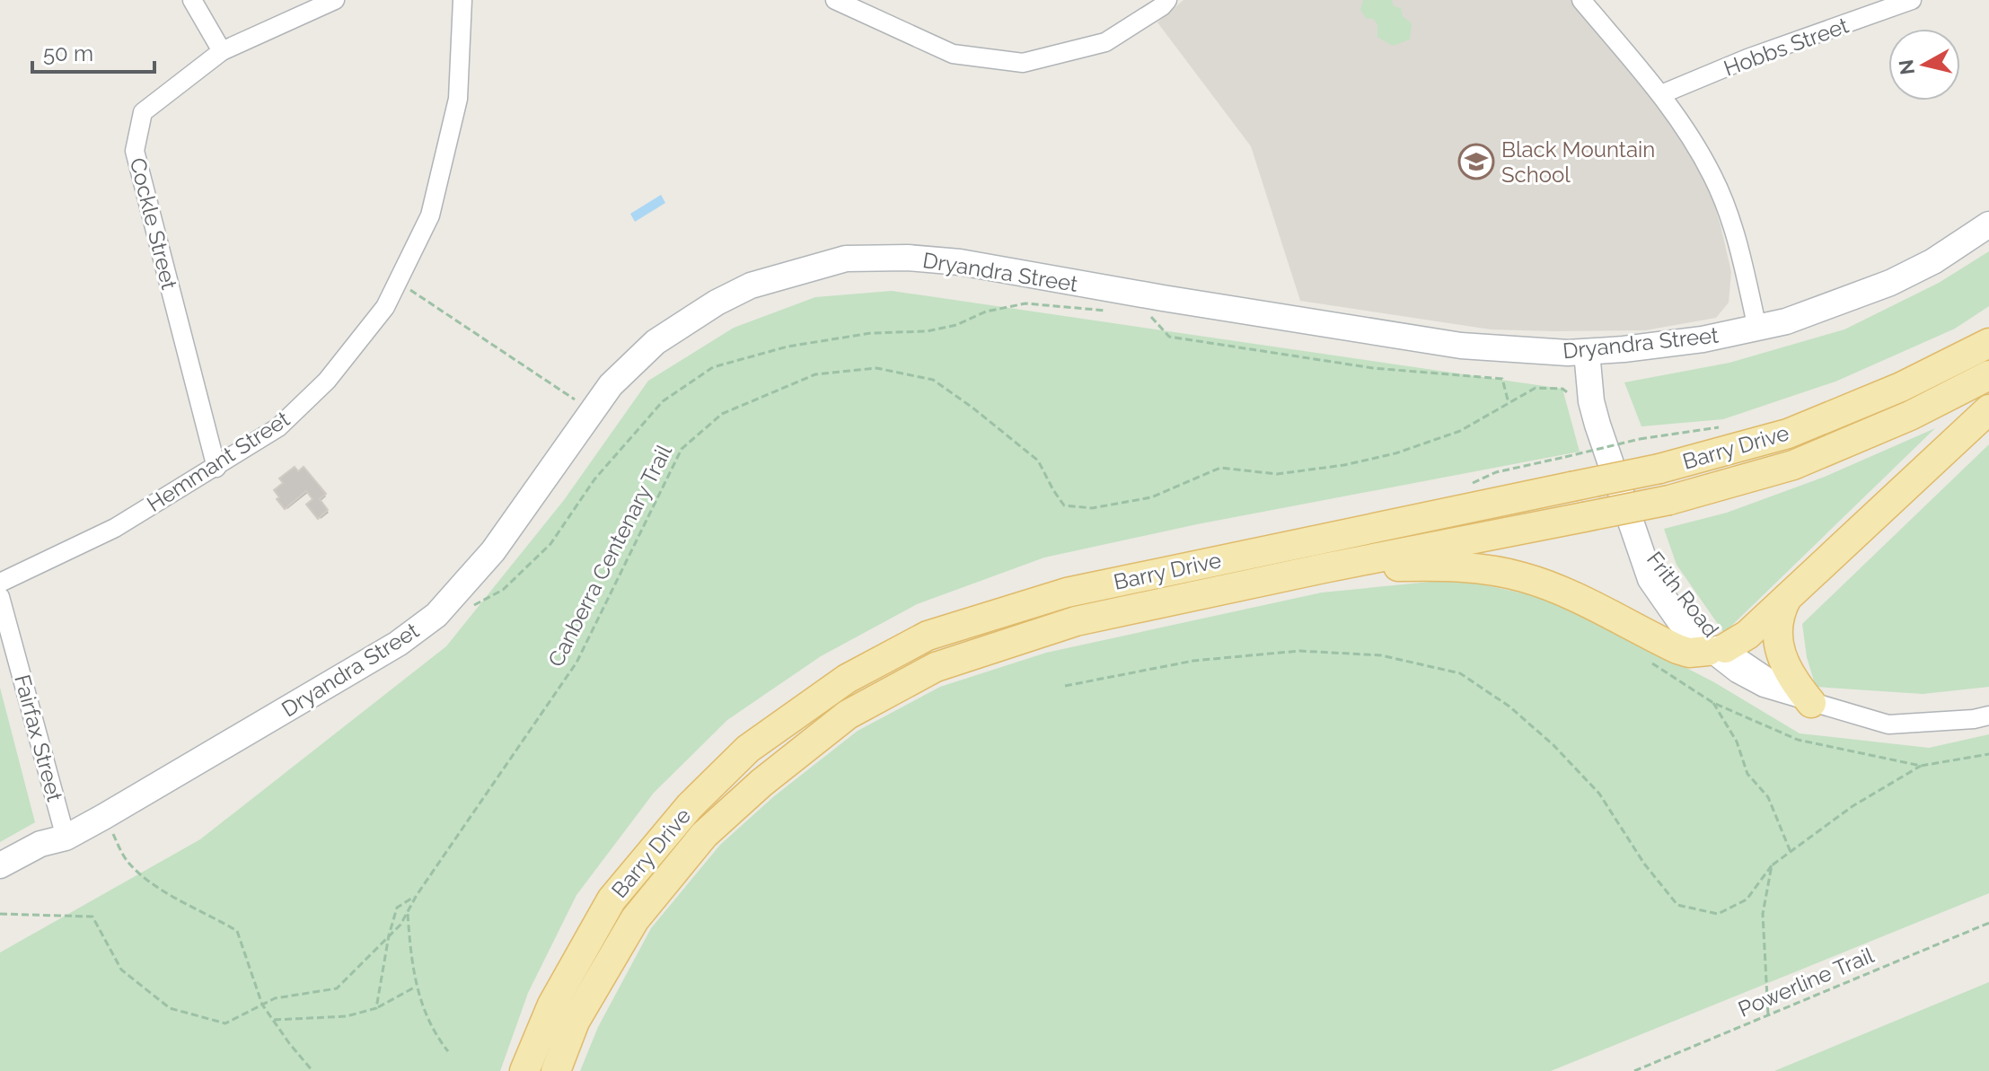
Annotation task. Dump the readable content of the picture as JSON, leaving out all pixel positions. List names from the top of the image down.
{
  "streets": {
    "main road": ["Barry Drive"],
    "street": [
      "Hobbs Street",
      "Cockle Street",
      "Dryandra Street",
      "Hemmant Street",
      "Frith Road",
      "Fairfax Street"
    ],
    "path": ["Canberra Centenary Trail", "Powerline Trail"]
  },
  "crossings": [
    ["Cockle Street", "Hemmant Street"],
    ["Dryandra Street", "Frith Road"],
    ["Dryandra Street", "Fairfax Street"]
  ],
  "places": {
    "school or university": ["Black Mountain School"]
  },
  "scale_bar": "50 m",
  "north": "left"
}
